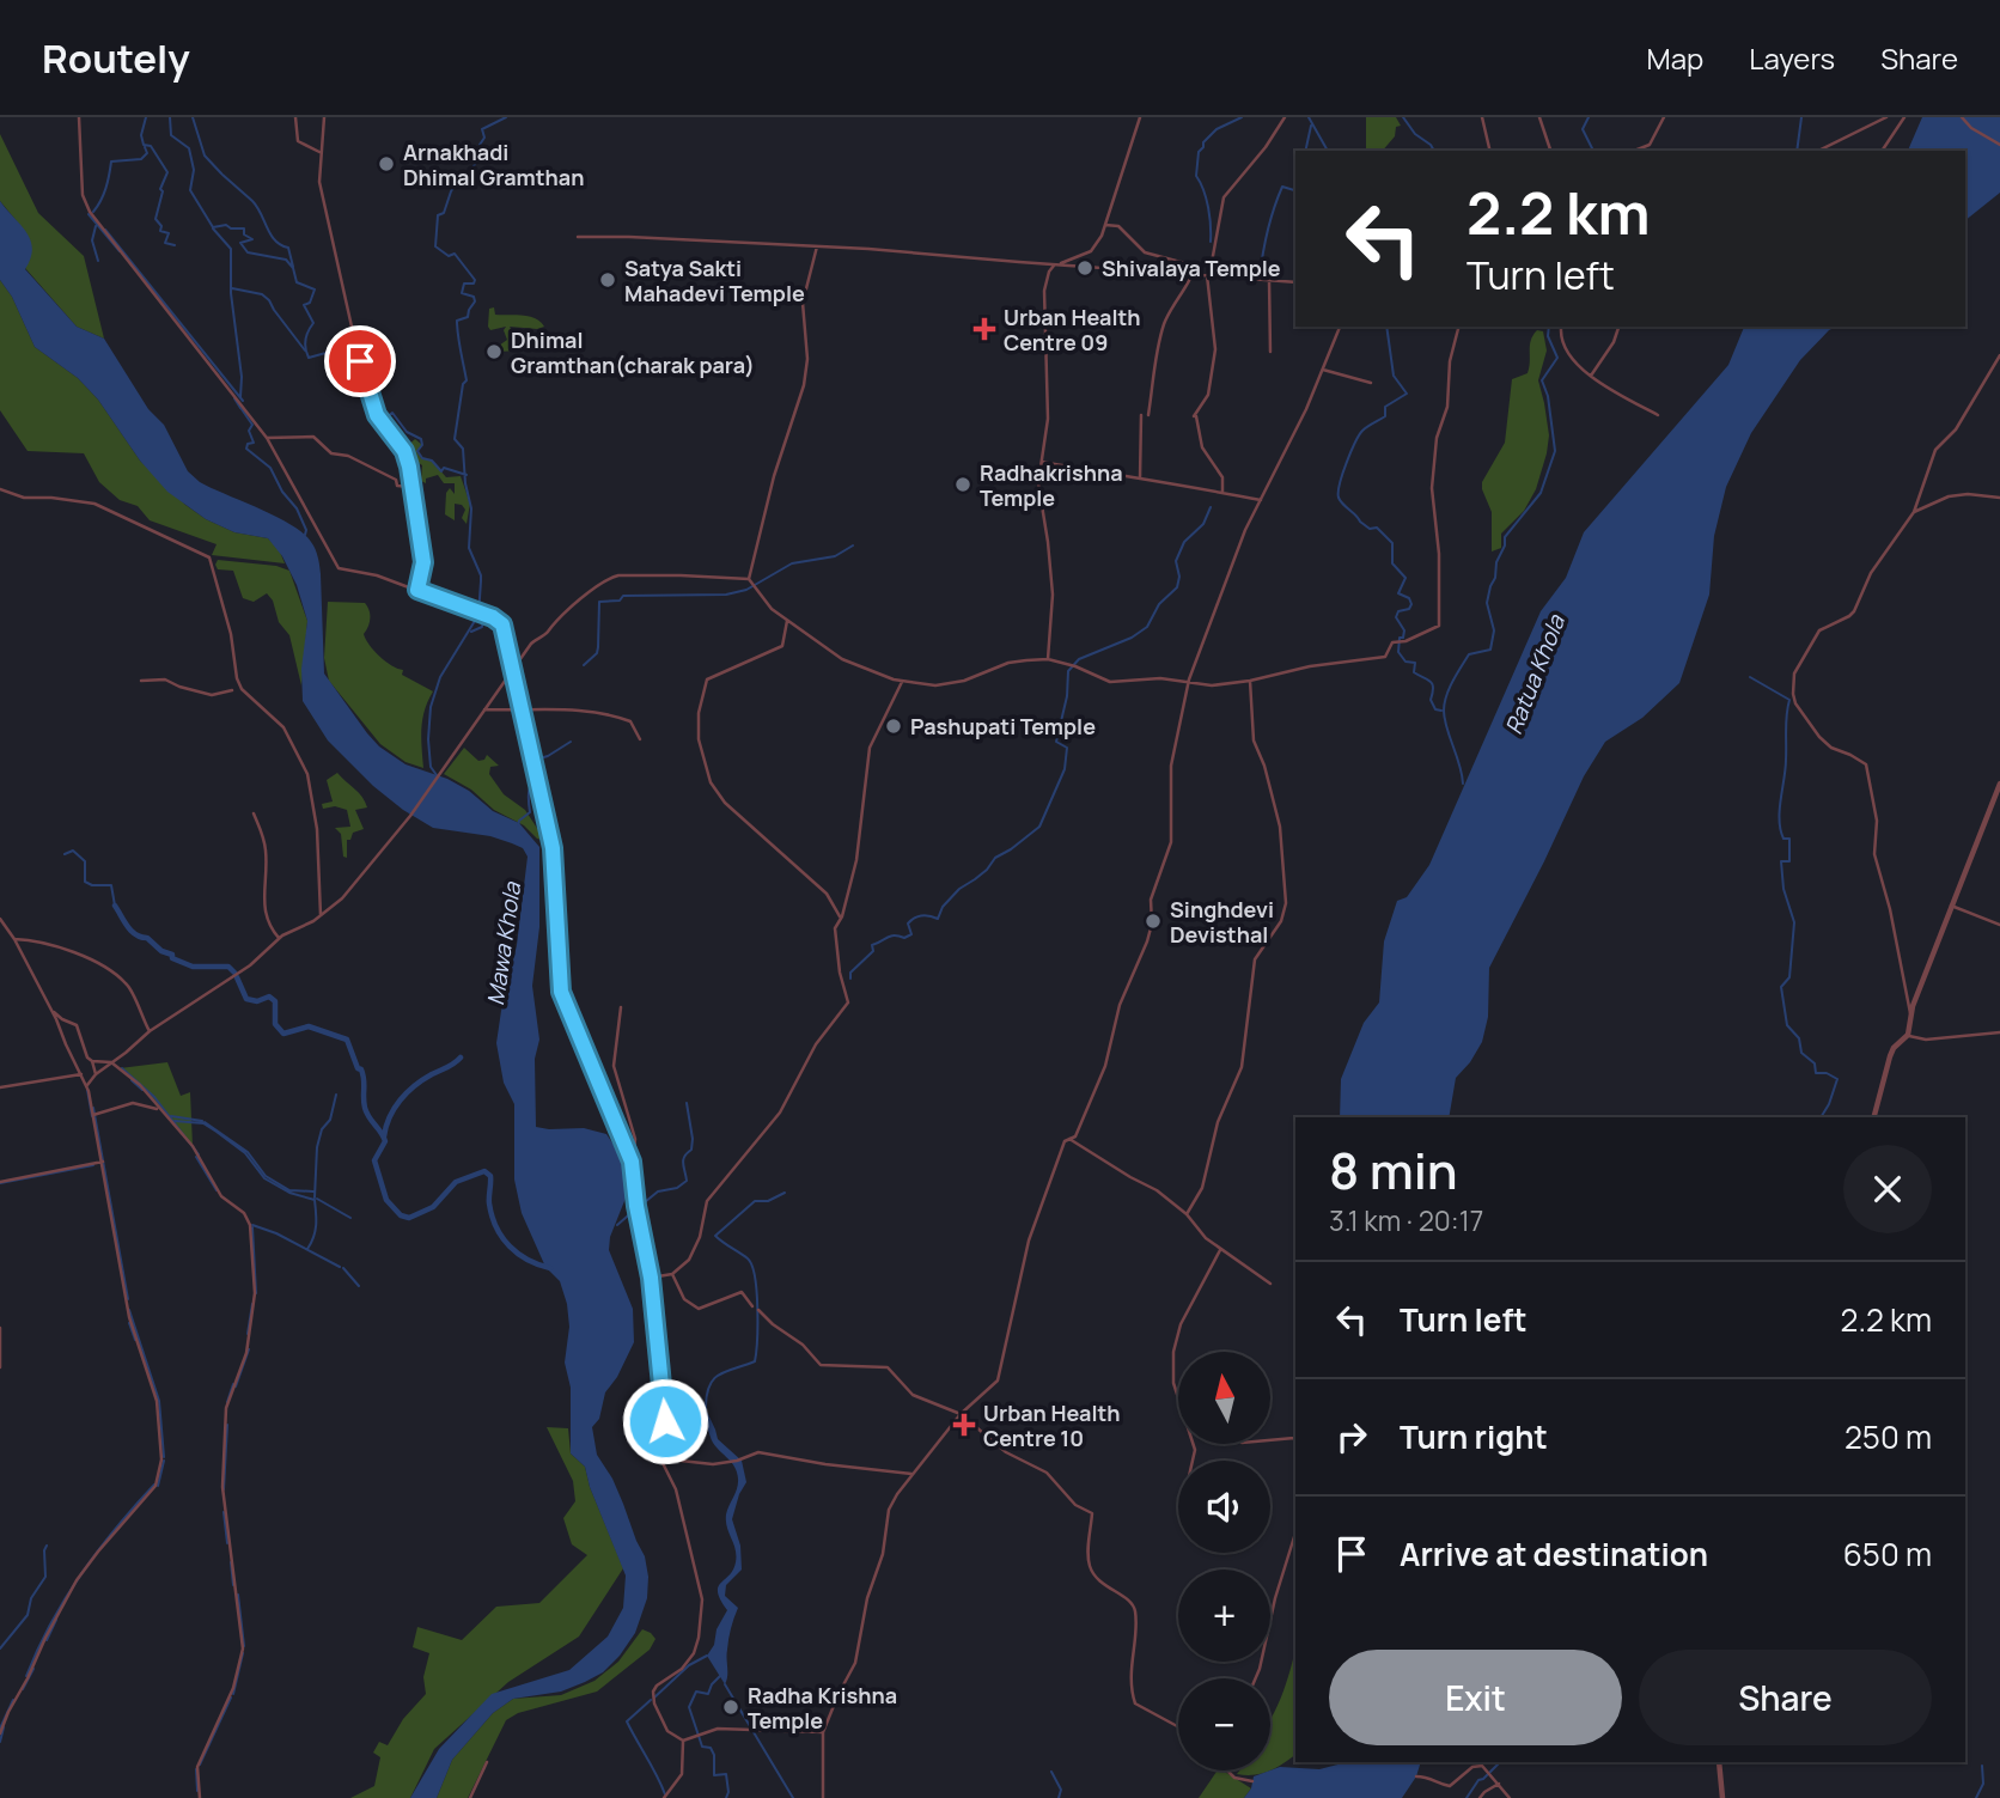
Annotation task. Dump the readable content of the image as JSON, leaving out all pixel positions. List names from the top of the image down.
{
  "water": ["Ratua Khola", "Mawa Khola"],
  "places": {
    "other": [
      "Arnakhadi Dhimal Gramthan",
      "Shivalaya Temple",
      "Satya Sakti Mahadevi Temple",
      "Dhimal Gramthan(charak para)",
      "Radhakrishna Temple",
      "Pashupati Temple",
      "Singhdevi Devisthal",
      "Radha Krishna Temple"
    ],
    "health": ["Urban Health Centre 09", "Urban Health Centre 10"]
  },
  "north": "top",
  "page": {
    "header": "Routely",
    "nav": ["Map", "Layers", "Share"],
    "turn": ["2.2 km", "Turn left"],
    "heading": ["8 min", "3.1 km · 20:17"],
    "list": [
      {
        "name": "Turn left",
        "value": "2.2 km"
      },
      {
        "name": "Turn right",
        "value": "250 m"
      },
      {
        "name": "Arrive at destination",
        "value": "650 m"
      }
    ],
    "map_buttons": ["+", "−"],
    "buttons": ["Exit", "Share"]
  }
}
